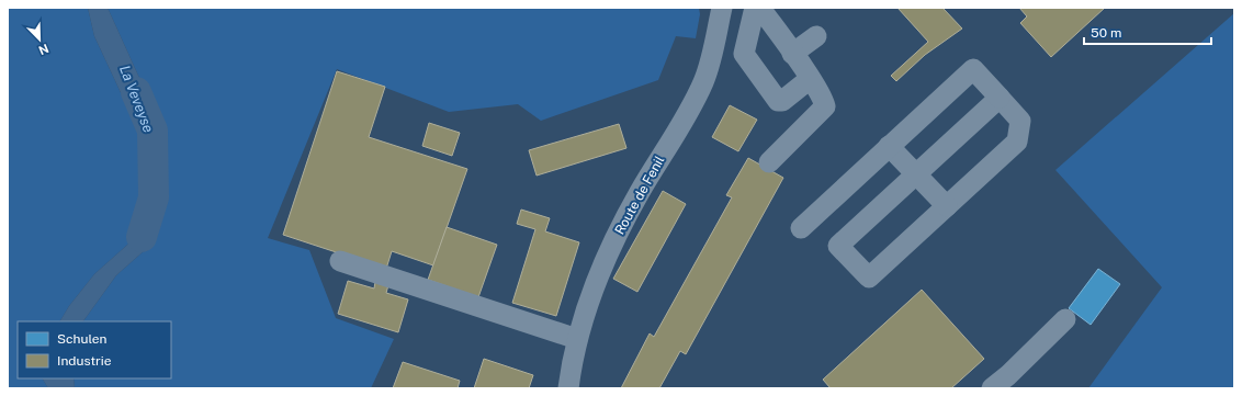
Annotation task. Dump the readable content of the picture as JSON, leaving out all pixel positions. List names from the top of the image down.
{
  "streets": {
    "street": ["Route de Fenil"]
  },
  "water": ["La Veveyse"],
  "legend": ["Schulen", "Industrie"],
  "scale_bar": "50 m",
  "north": "bottom right"
}
